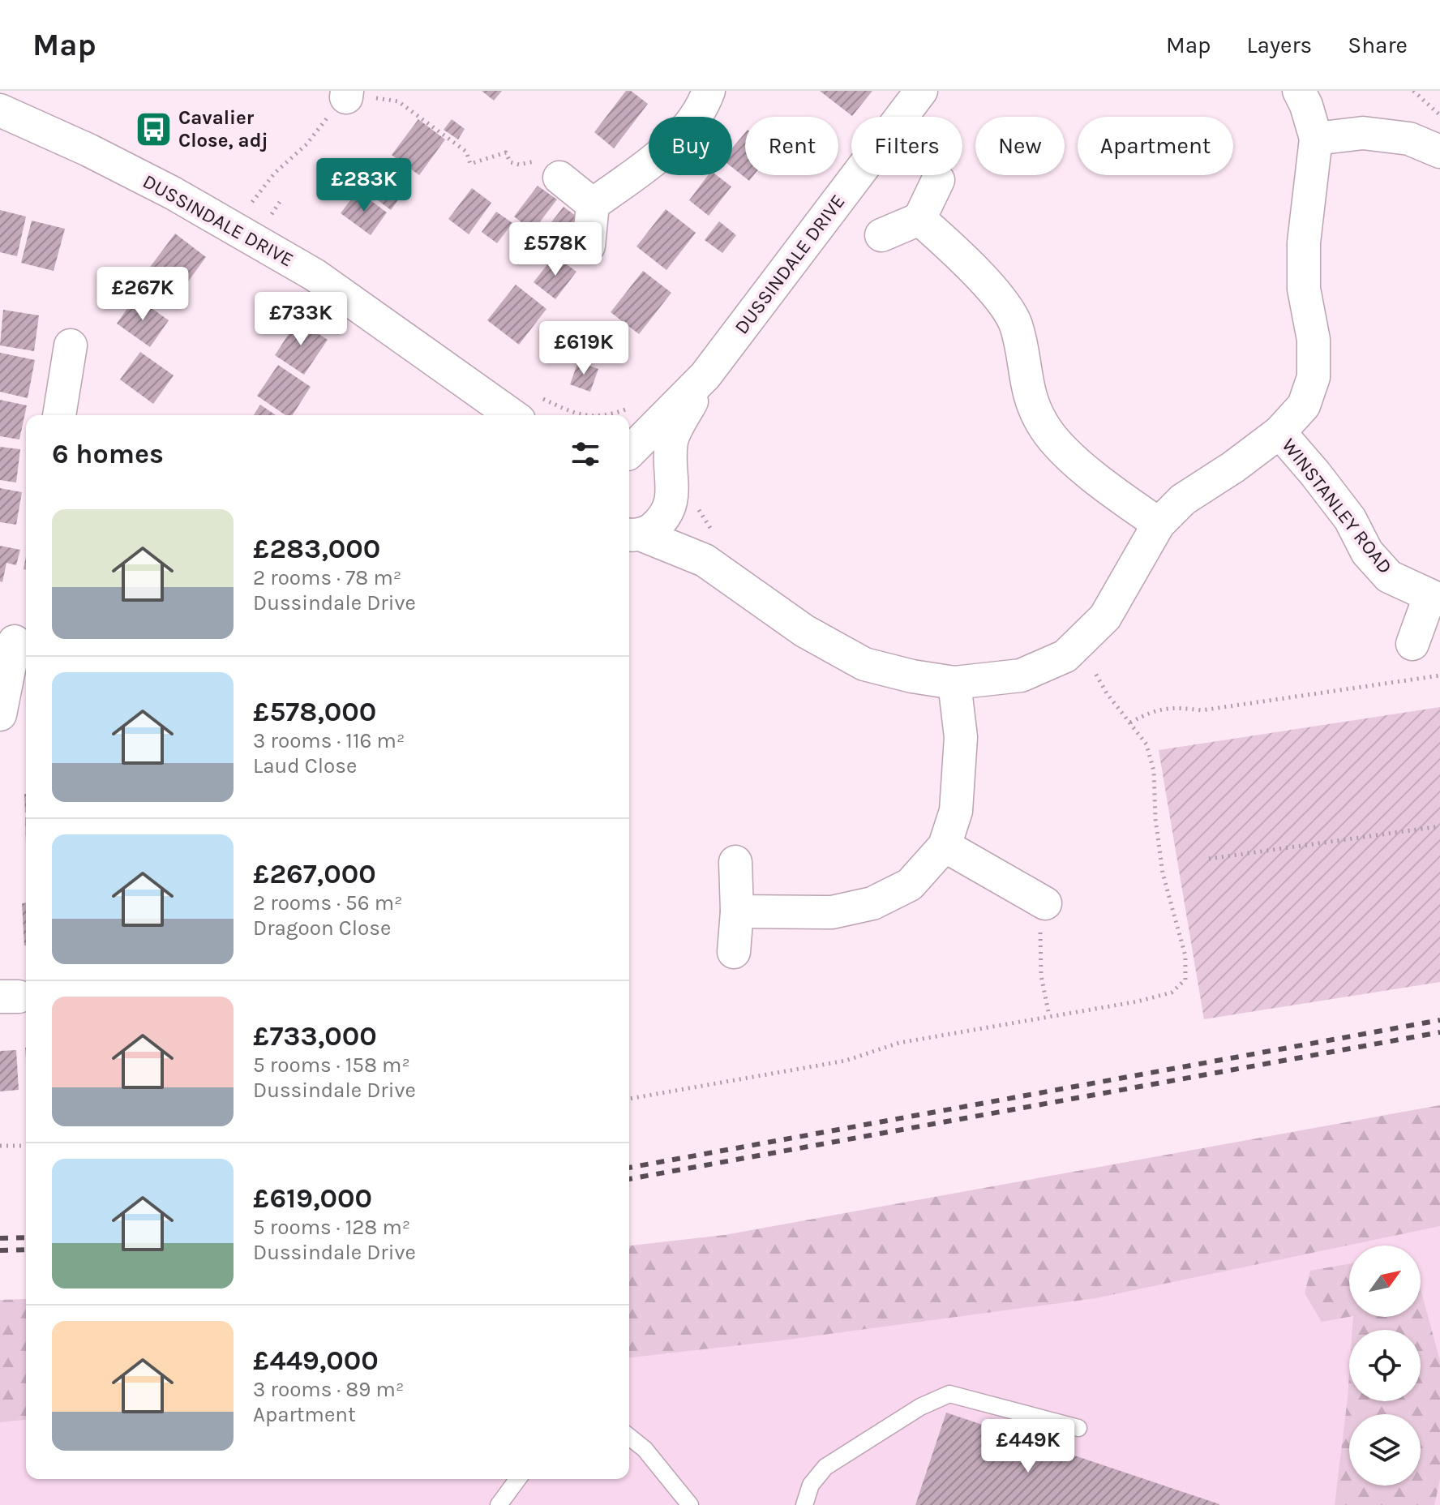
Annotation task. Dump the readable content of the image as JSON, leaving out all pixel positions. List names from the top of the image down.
{
  "streets": {
    "street": ["DUSSINDALE DRIVE", "WINSTANLEY ROAD"]
  },
  "crossings": [
    ["DUSSINDALE DRIVE", "WINSTANLEY ROAD"]
  ],
  "places": {
    "bus stop": ["Cavalier Close, adj"]
  },
  "north": "top right",
  "page": {
    "header": "Map",
    "nav": ["Map", "Layers", "Share"],
    "chip": [
      "Buy",
      "Rent",
      "Filters",
      "New",
      "Apartment"
    ],
    "price": [
      "£283K",
      "£578K",
      "£267K",
      "£733K",
      "£619K",
      "£449K"
    ],
    "heading": "6 homes",
    "list": [
      {
        "name": "£283,000",
        "note": "2 rooms · 78 m² · Dussindale Drive"
      },
      {
        "name": "£578,000",
        "note": "3 rooms · 116 m² · Laud Close"
      },
      {
        "name": "£267,000",
        "note": "2 rooms · 56 m² · Dragoon Close"
      },
      {
        "name": "£733,000",
        "note": "5 rooms · 158 m² · Dussindale Drive"
      },
      {
        "name": "£619,000",
        "note": "5 rooms · 128 m² · Dussindale Drive"
      },
      {
        "name": "£449,000",
        "note": "3 rooms · 89 m² · Apartment"
      }
    ]
  }
}
